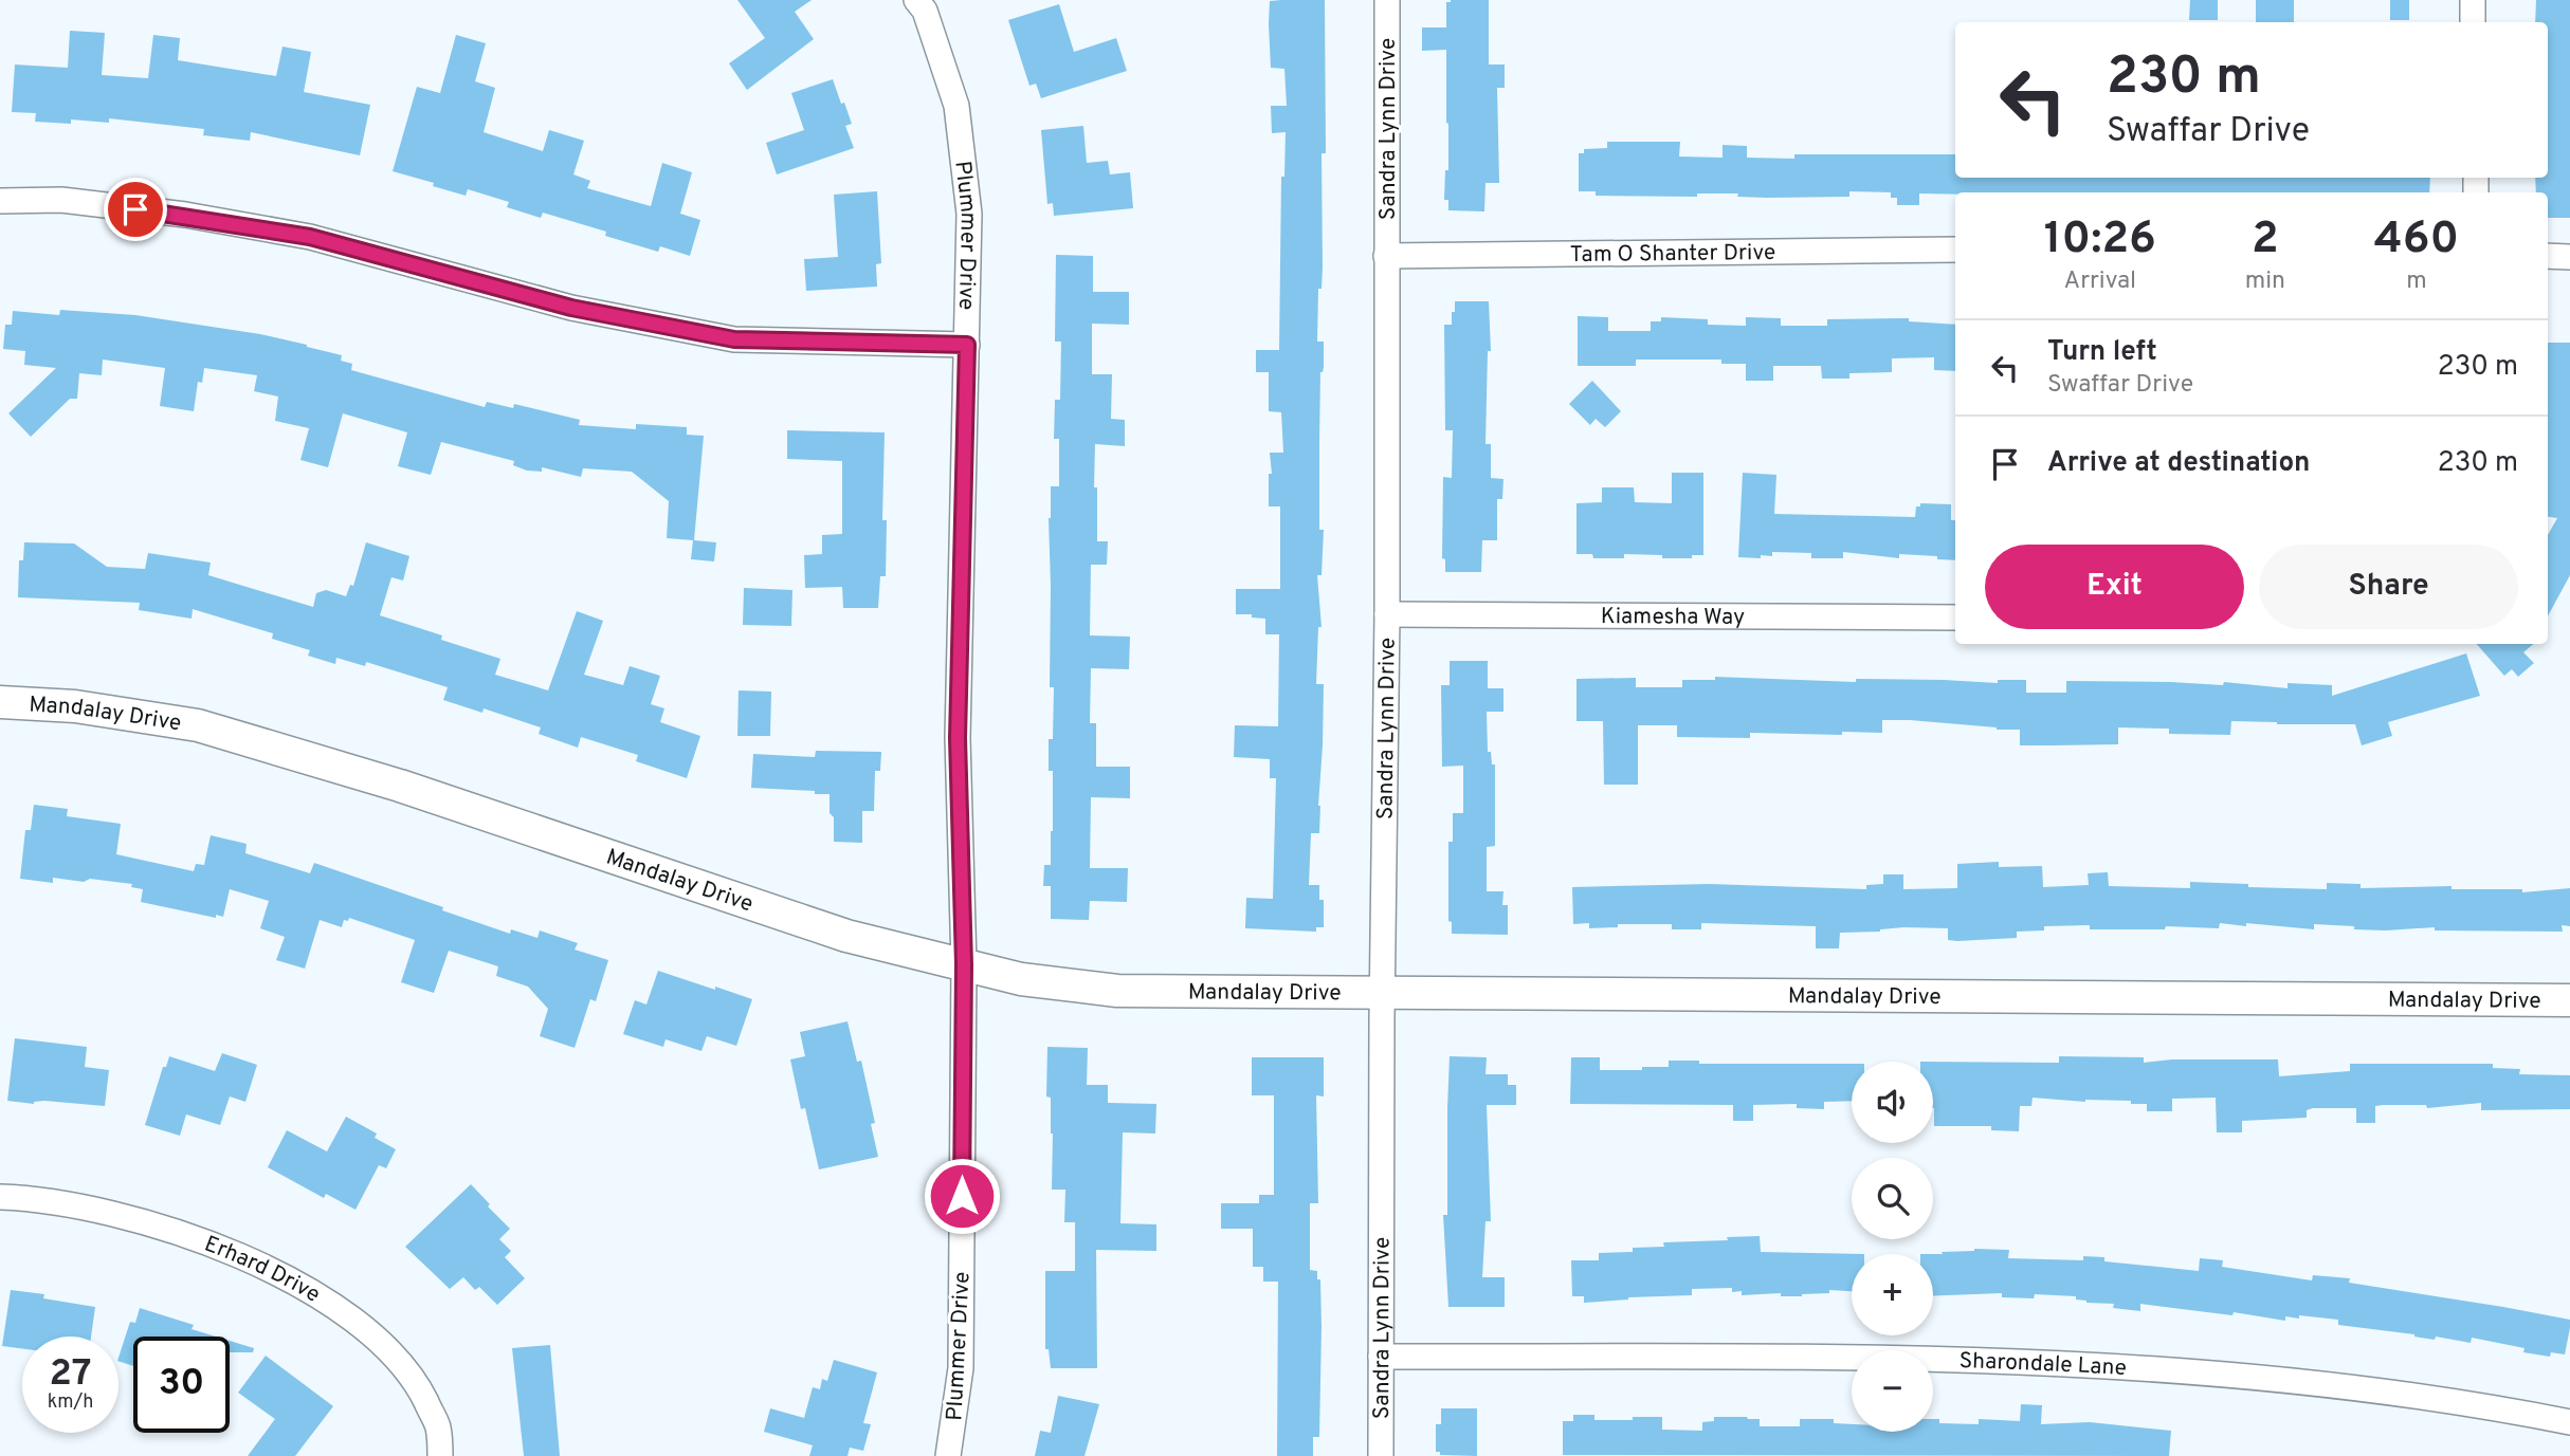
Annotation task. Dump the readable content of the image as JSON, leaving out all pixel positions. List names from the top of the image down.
{
  "streets": {
    "street": [
      "Sandra Lynn Drive",
      "Plummer Drive",
      "Tam O Shanter Drive",
      "Kiamesha Way",
      "Mandalay Drive",
      "Erhard Drive",
      "Sharondale Lane"
    ]
  },
  "crossings": [
    ["Sandra Lynn Drive", "Tam O Shanter Drive"],
    ["Sandra Lynn Drive", "Kiamesha Way"],
    ["Sandra Lynn Drive", "Mandalay Drive"],
    ["Sandra Lynn Drive", "Sharondale Lane"],
    ["Plummer Drive", "Mandalay Drive"]
  ],
  "page": {
    "turn": ["230 m", "Swaffar Drive"],
    "eta": [
      "10:26",
      "Arrival",
      "2",
      "min",
      "460",
      "m"
    ],
    "list": [
      {
        "name": "Turn left",
        "note": "Swaffar Drive",
        "value": "230 m"
      },
      {
        "name": "Arrive at destination",
        "value": "230 m"
      }
    ],
    "buttons": ["Exit", "Share"],
    "map_buttons": ["+", "−"],
    "speed": "27 km/h",
    "limit": "30"
  }
}
